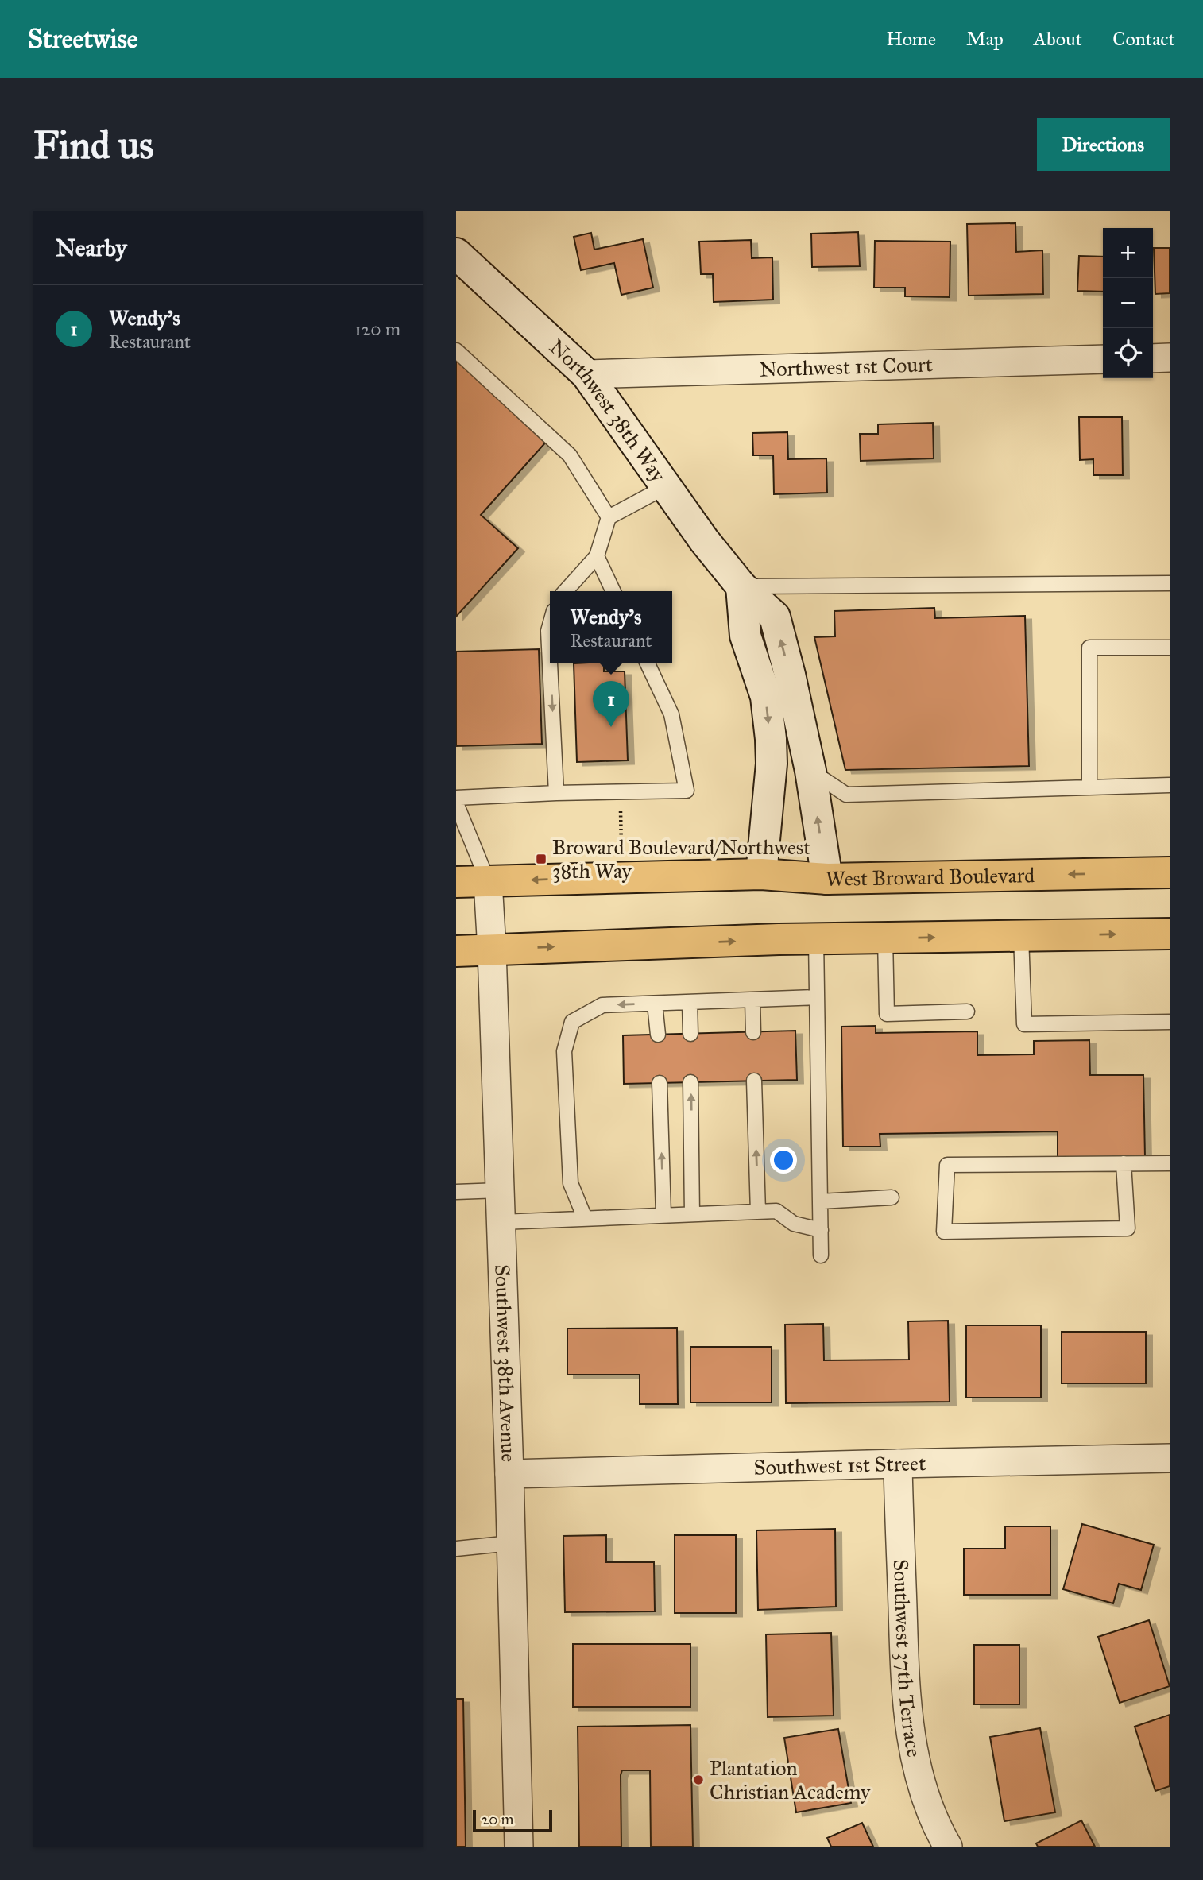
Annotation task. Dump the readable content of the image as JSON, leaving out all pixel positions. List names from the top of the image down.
{
  "streets": {
    "main road": ["West Broward Boulevard"],
    "street": [
      "Northwest 1st Court",
      "Northwest 38th Way",
      "Southwest 38th Avenue",
      "Southwest 1st Street",
      "Southwest 37th Terrace"
    ]
  },
  "crossings": [
    ["Northwest 1st Court", "Northwest 38th Way"],
    ["Northwest 38th Way", "West Broward Boulevard"],
    ["West Broward Boulevard", "Southwest 38th Avenue"],
    ["Southwest 38th Avenue", "Southwest 1st Street"],
    ["Southwest 1st Street", "Southwest 37th Terrace"]
  ],
  "places": {
    "transit": ["Broward Boulevard/Northwest 38th Way"],
    "other": ["Plantation Christian Academy"]
  },
  "scale_bar": "20 m",
  "page": {
    "header": "Streetwise",
    "nav": [
      "Home",
      "Map",
      "About",
      "Contact"
    ],
    "buttons": "Directions",
    "title": "Find us",
    "heading": "Nearby",
    "map_buttons": ["+", "−"],
    "list": [
      {
        "mark": "1",
        "name": "Wendy's",
        "note": "Restaurant",
        "value": "120 m"
      }
    ],
    "popup": ["Wendy's", "Restaurant"],
    "pins": "1",
    "scale": "20 m"
  }
}
